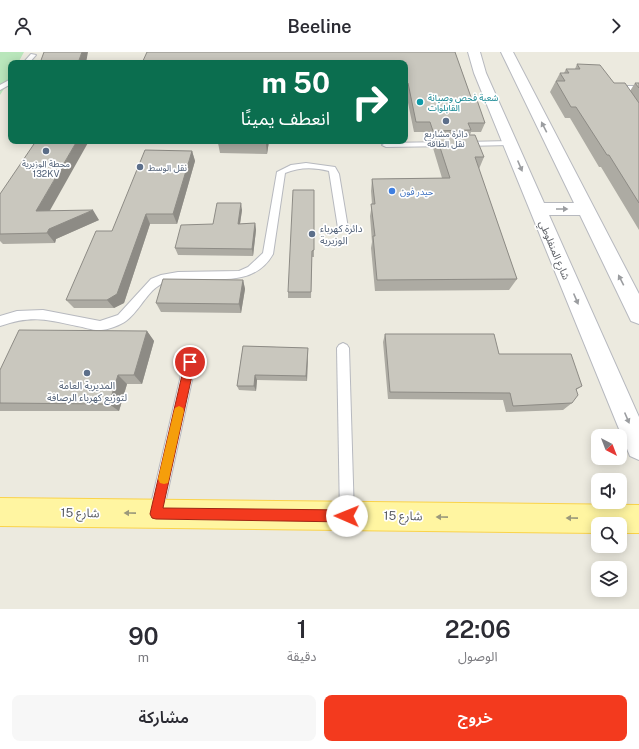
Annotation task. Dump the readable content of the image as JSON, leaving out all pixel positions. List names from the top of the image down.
{
  "streets": {
    "main road": ["شارع 15"],
    "street": ["شارع المنفلوطي"]
  },
  "one_way": ["شارع 15"],
  "places": [
    "شعبة فحص وصيانة القابلوات",
    "دائرة مشاريع نقل الطاقة",
    "محطة الوزيرية 132KV",
    "نقل الوسط",
    "حيدر فون",
    "دائرة كهرباء الوزيرية",
    "المديرية العامة لتوزيع كهرباء الرصافة"
  ],
  "north": "bottom right",
  "page": {
    "header": "Beeline",
    "turn": ["50 m", "انعطف يمينًا"],
    "eta": [
      "22:06",
      "الوصول",
      "1",
      "دقيقة",
      "90",
      "m"
    ],
    "buttons": ["خروج", "مشاركة"]
  }
}
